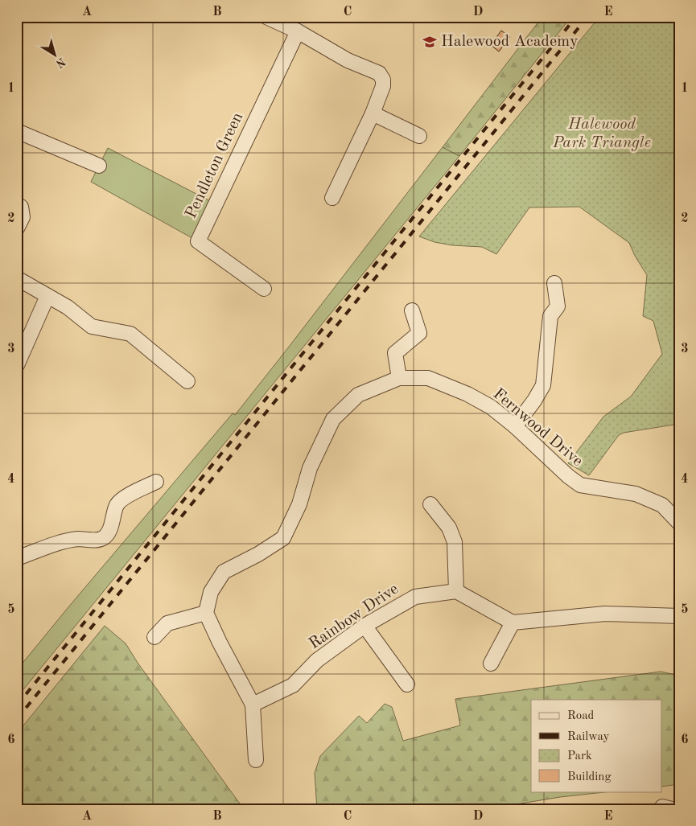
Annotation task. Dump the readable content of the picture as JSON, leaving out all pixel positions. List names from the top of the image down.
{
  "streets": {
    "street": ["Pendleton Green", "Fernwood Drive", "Rainbow Drive"]
  },
  "parks": ["Halewood Park Triangle"],
  "places": {
    "school or university": ["Halewood Academy"]
  },
  "legend": [
    "Road",
    "Railway",
    "Park",
    "Building"
  ],
  "north": "bottom right",
  "grid": {
    "columns": [
      "A",
      "B",
      "C",
      "D",
      "E"
    ],
    "rows": [
      "1",
      "2",
      "3",
      "4",
      "5",
      "6"
    ]
  }
}
